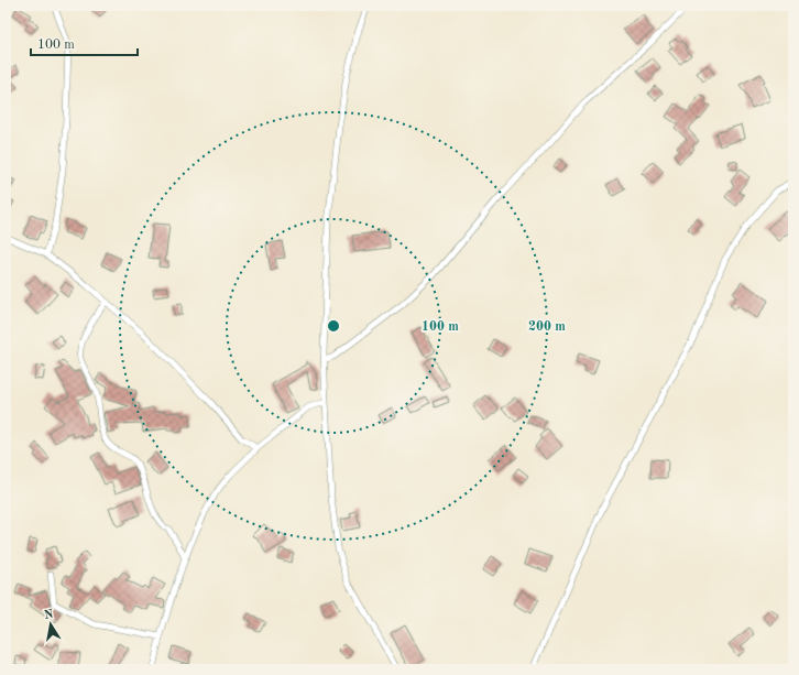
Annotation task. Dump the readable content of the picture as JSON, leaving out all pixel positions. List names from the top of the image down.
{
  "scale_bar": "100 m",
  "north": "top",
  "rings": ["100 m", "200 m"]
}
